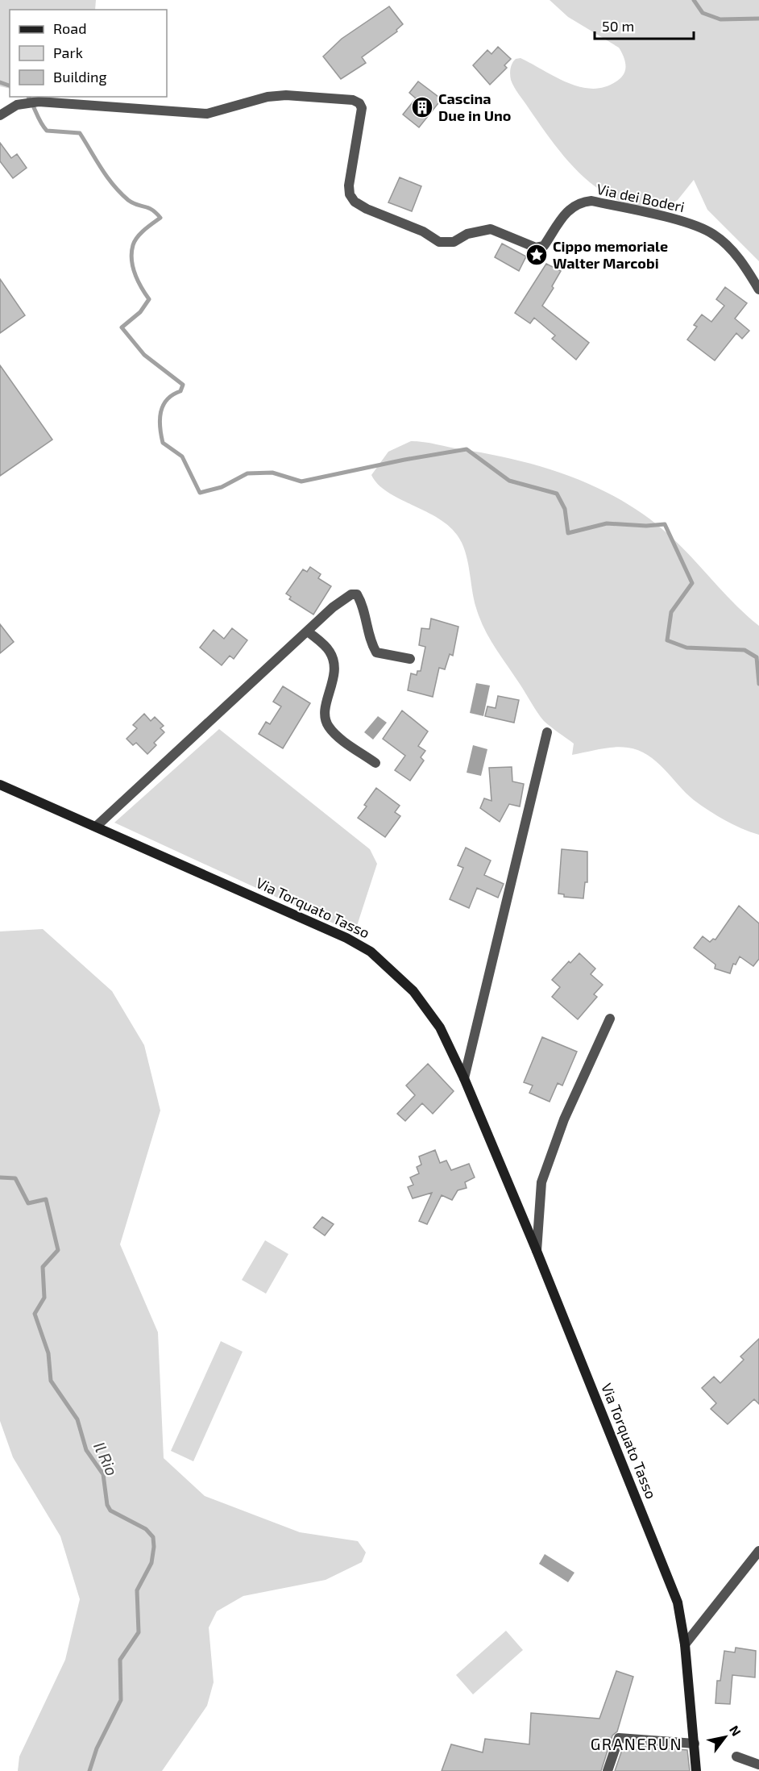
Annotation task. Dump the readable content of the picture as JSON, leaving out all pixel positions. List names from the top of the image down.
{
  "streets": {
    "street": ["Via dei Boderi", "Via Torquato Tasso"]
  },
  "districts": ["GRANERUN"],
  "water": ["Il Rio"],
  "places": {
    "building": ["Cascina Due in Uno"],
    "place": ["Cippo memoriale Walter Marcobi"]
  },
  "legend": ["Road", "Park", "Building"],
  "scale_bar": "50 m",
  "north": "top right"
}
